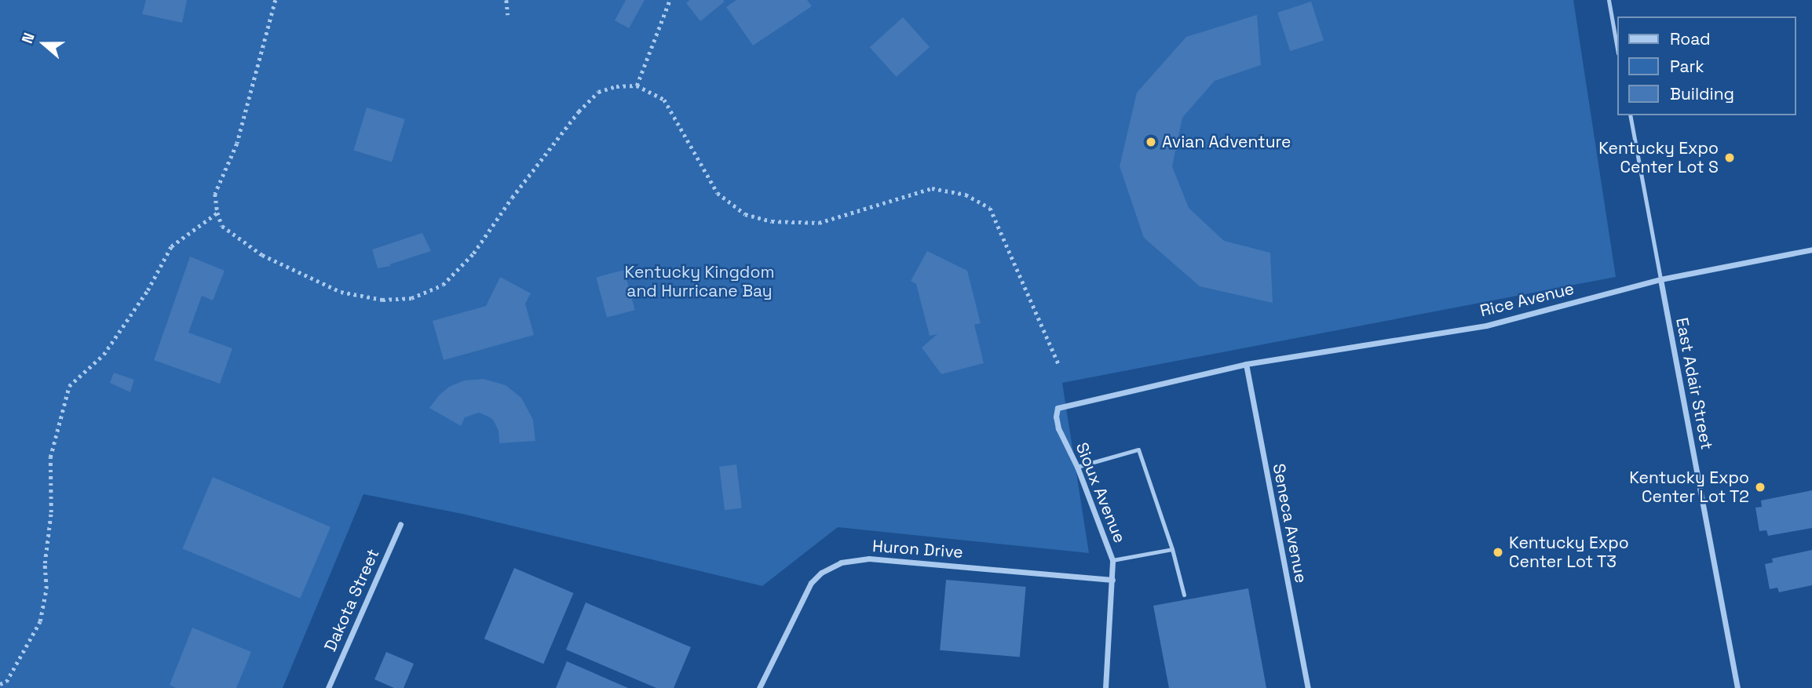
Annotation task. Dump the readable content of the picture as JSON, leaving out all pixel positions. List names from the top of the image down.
{
  "streets": {
    "street": [
      "Rice Avenue",
      "East Adair Street",
      "Sioux Avenue",
      "Seneca Avenue",
      "Huron Drive",
      "Dakota Street"
    ]
  },
  "crossings": [
    ["Rice Avenue", "East Adair Street"],
    ["Rice Avenue", "Sioux Avenue"],
    ["Rice Avenue", "Seneca Avenue"],
    ["Sioux Avenue", "Huron Drive"]
  ],
  "parks": ["Kentucky Kingdom and Hurricane Bay"],
  "places": [
    "Avian Adventure",
    "Kentucky Expo Center Lot S",
    "Kentucky Expo Center Lot T2",
    "Kentucky Expo Center Lot T3"
  ],
  "legend": ["Road", "Park", "Building"],
  "north": "left"
}
